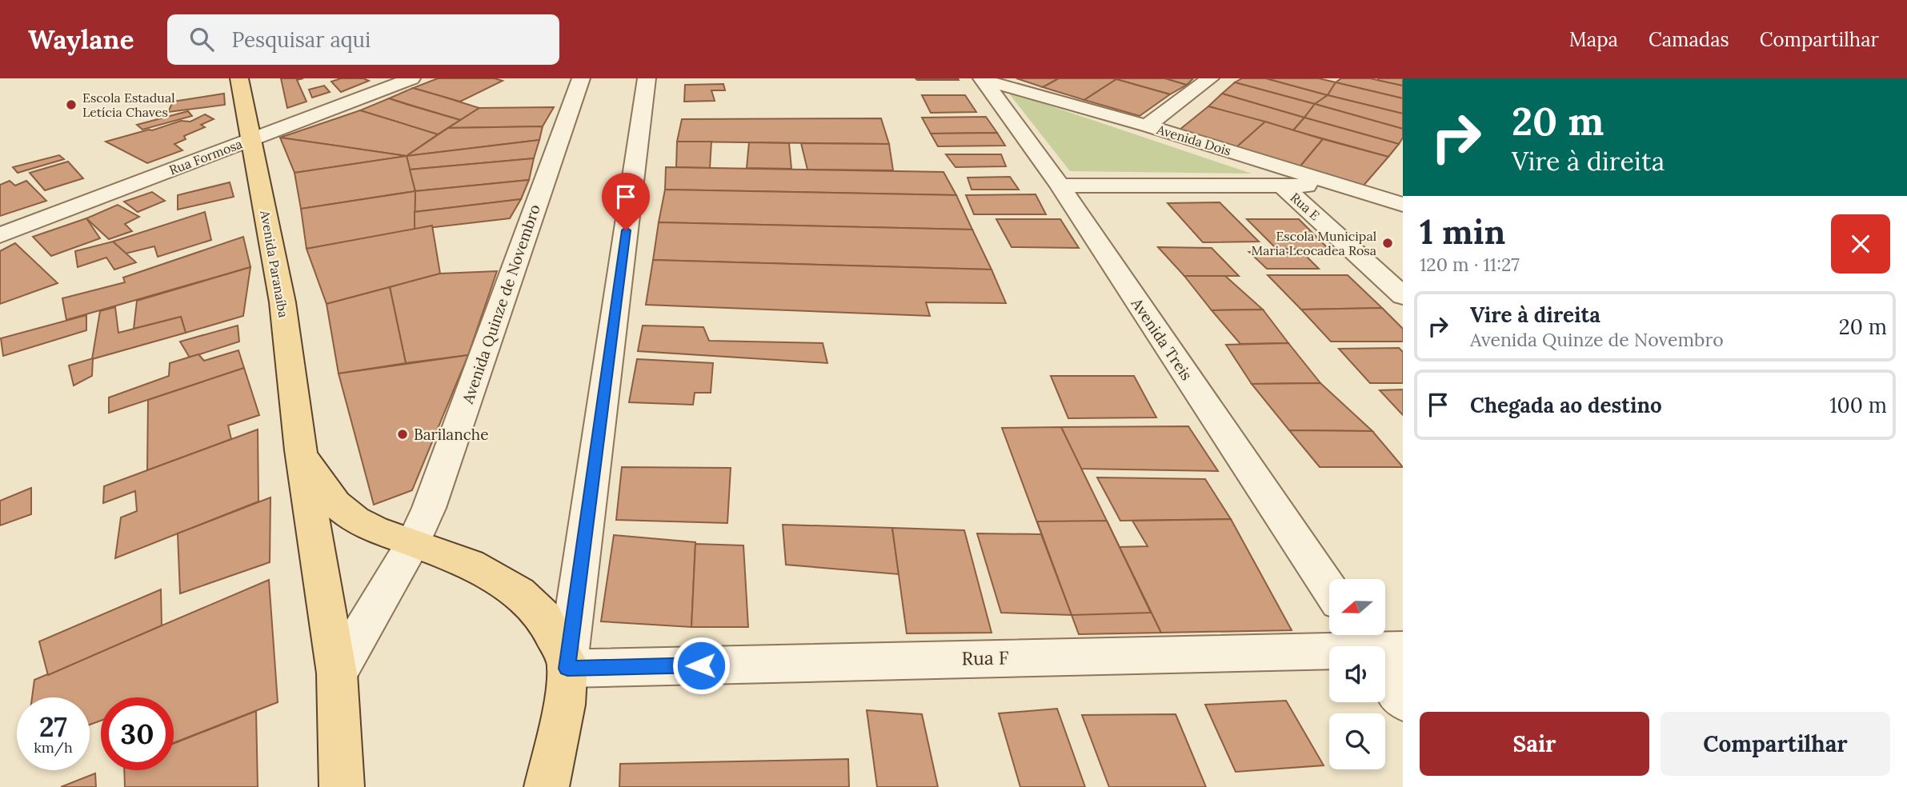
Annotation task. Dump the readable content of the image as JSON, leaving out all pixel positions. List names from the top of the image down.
{
  "streets": {
    "main road": ["Avenida Paranaíba"],
    "street": [
      "Avenida Dois",
      "Rua Formosa",
      "Rua E",
      "Avenida Quinze de Novembro",
      "Avenida Treis",
      "Rua F"
    ]
  },
  "crossings": [
    ["Avenida Dois", "Avenida Treis"],
    ["Rua Formosa", "Avenida Paranaíba"]
  ],
  "places": ["Escola Estadual Letícia Chaves", "Escola Municipal Maria Leocadea Rosa", "Barilanche"],
  "north": "left",
  "page": {
    "header": "Waylane",
    "search": "Pesquisar aqui",
    "nav": ["Mapa", "Camadas", "Compartilhar"],
    "turn": ["20 m", "Vire à direita"],
    "heading": ["1 min", "120 m · 11:27"],
    "list": [
      {
        "name": "Vire à direita",
        "note": "Avenida Quinze de Novembro",
        "value": "20 m"
      },
      {
        "name": "Chegada ao destino",
        "value": "100 m"
      }
    ],
    "speed": "27 km/h",
    "limit": "30",
    "buttons": ["Sair", "Compartilhar"]
  }
}
